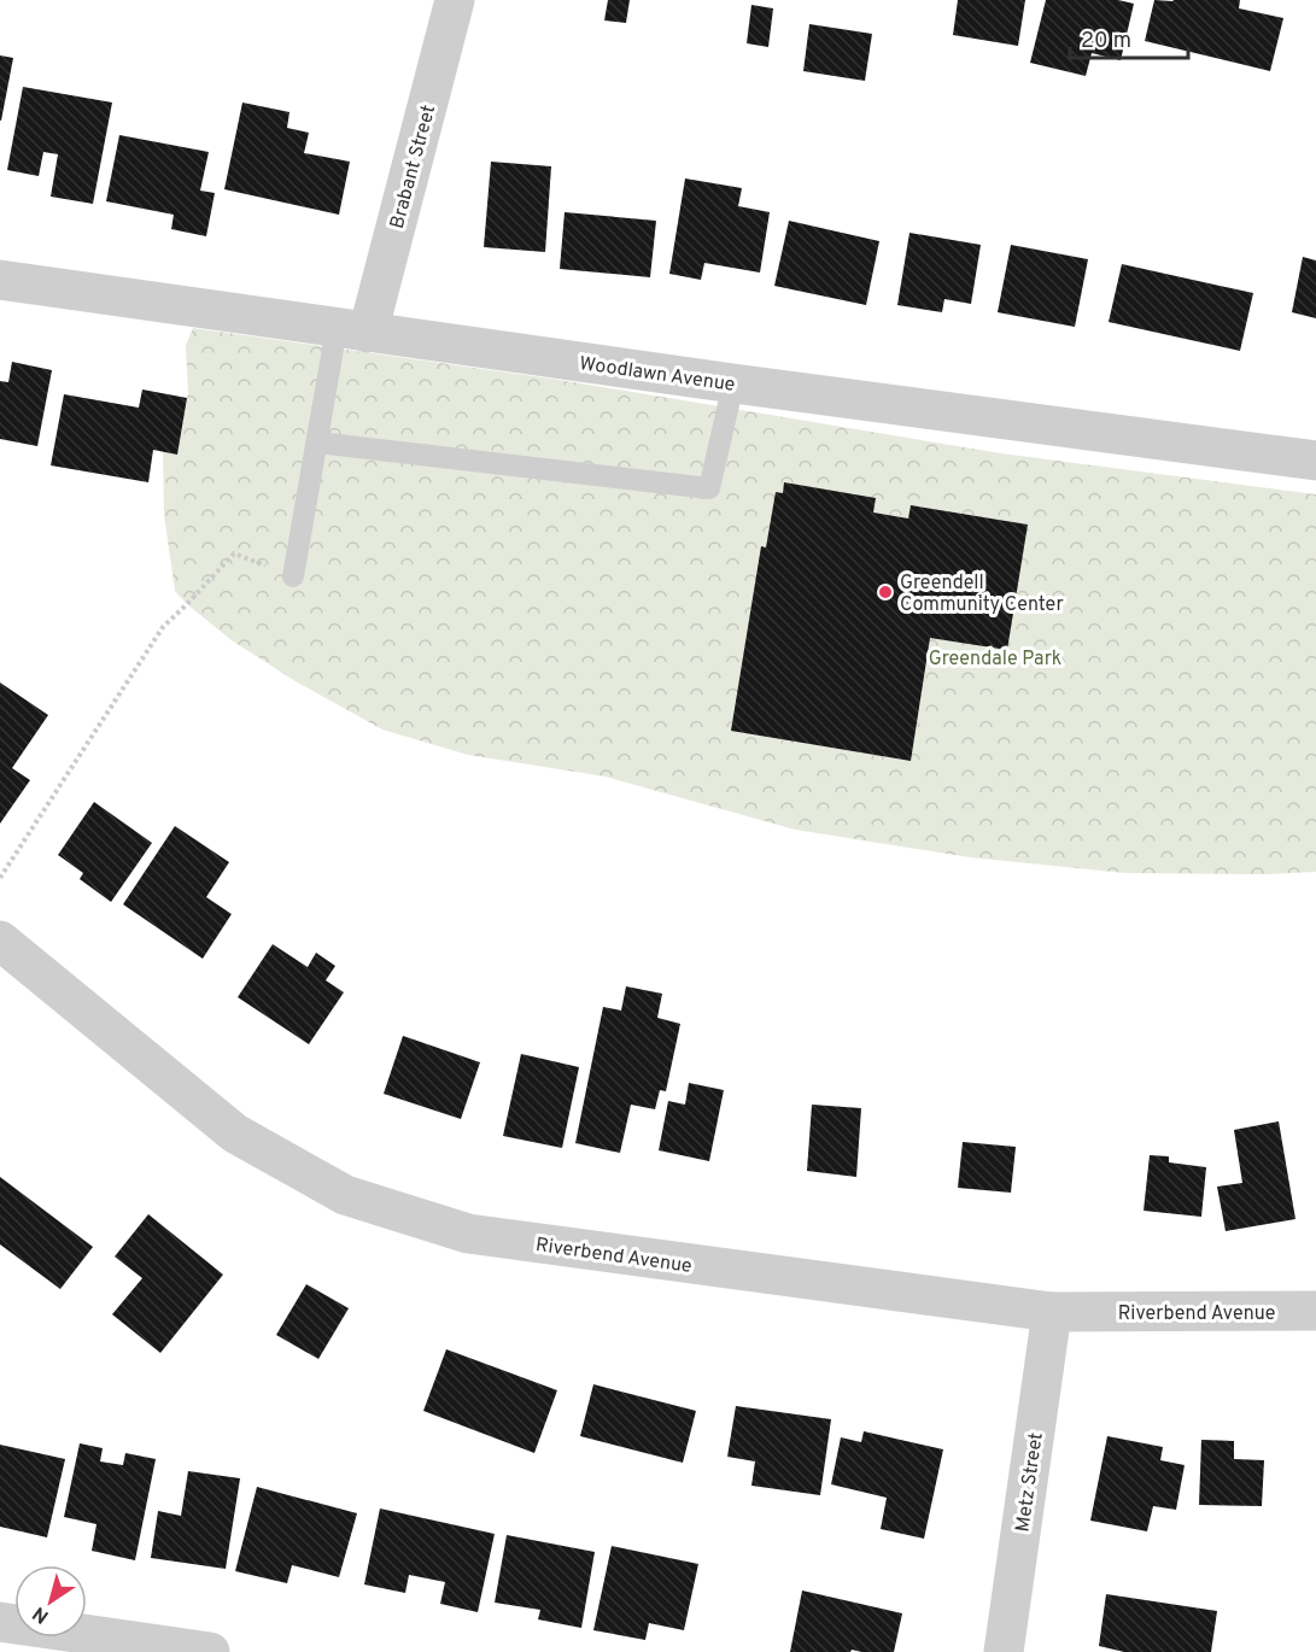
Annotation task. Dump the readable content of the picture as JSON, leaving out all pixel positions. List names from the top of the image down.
{
  "streets": {
    "street": [
      "Brabant Street",
      "Woodlawn Avenue",
      "Riverbend Avenue",
      "Metz Street"
    ]
  },
  "crossings": [
    ["Brabant Street", "Woodlawn Avenue"],
    ["Riverbend Avenue", "Metz Street"]
  ],
  "parks": ["Greendale Park"],
  "places": ["Greendell Community Center"],
  "scale_bar": "20 m",
  "north": "bottom left"
}
